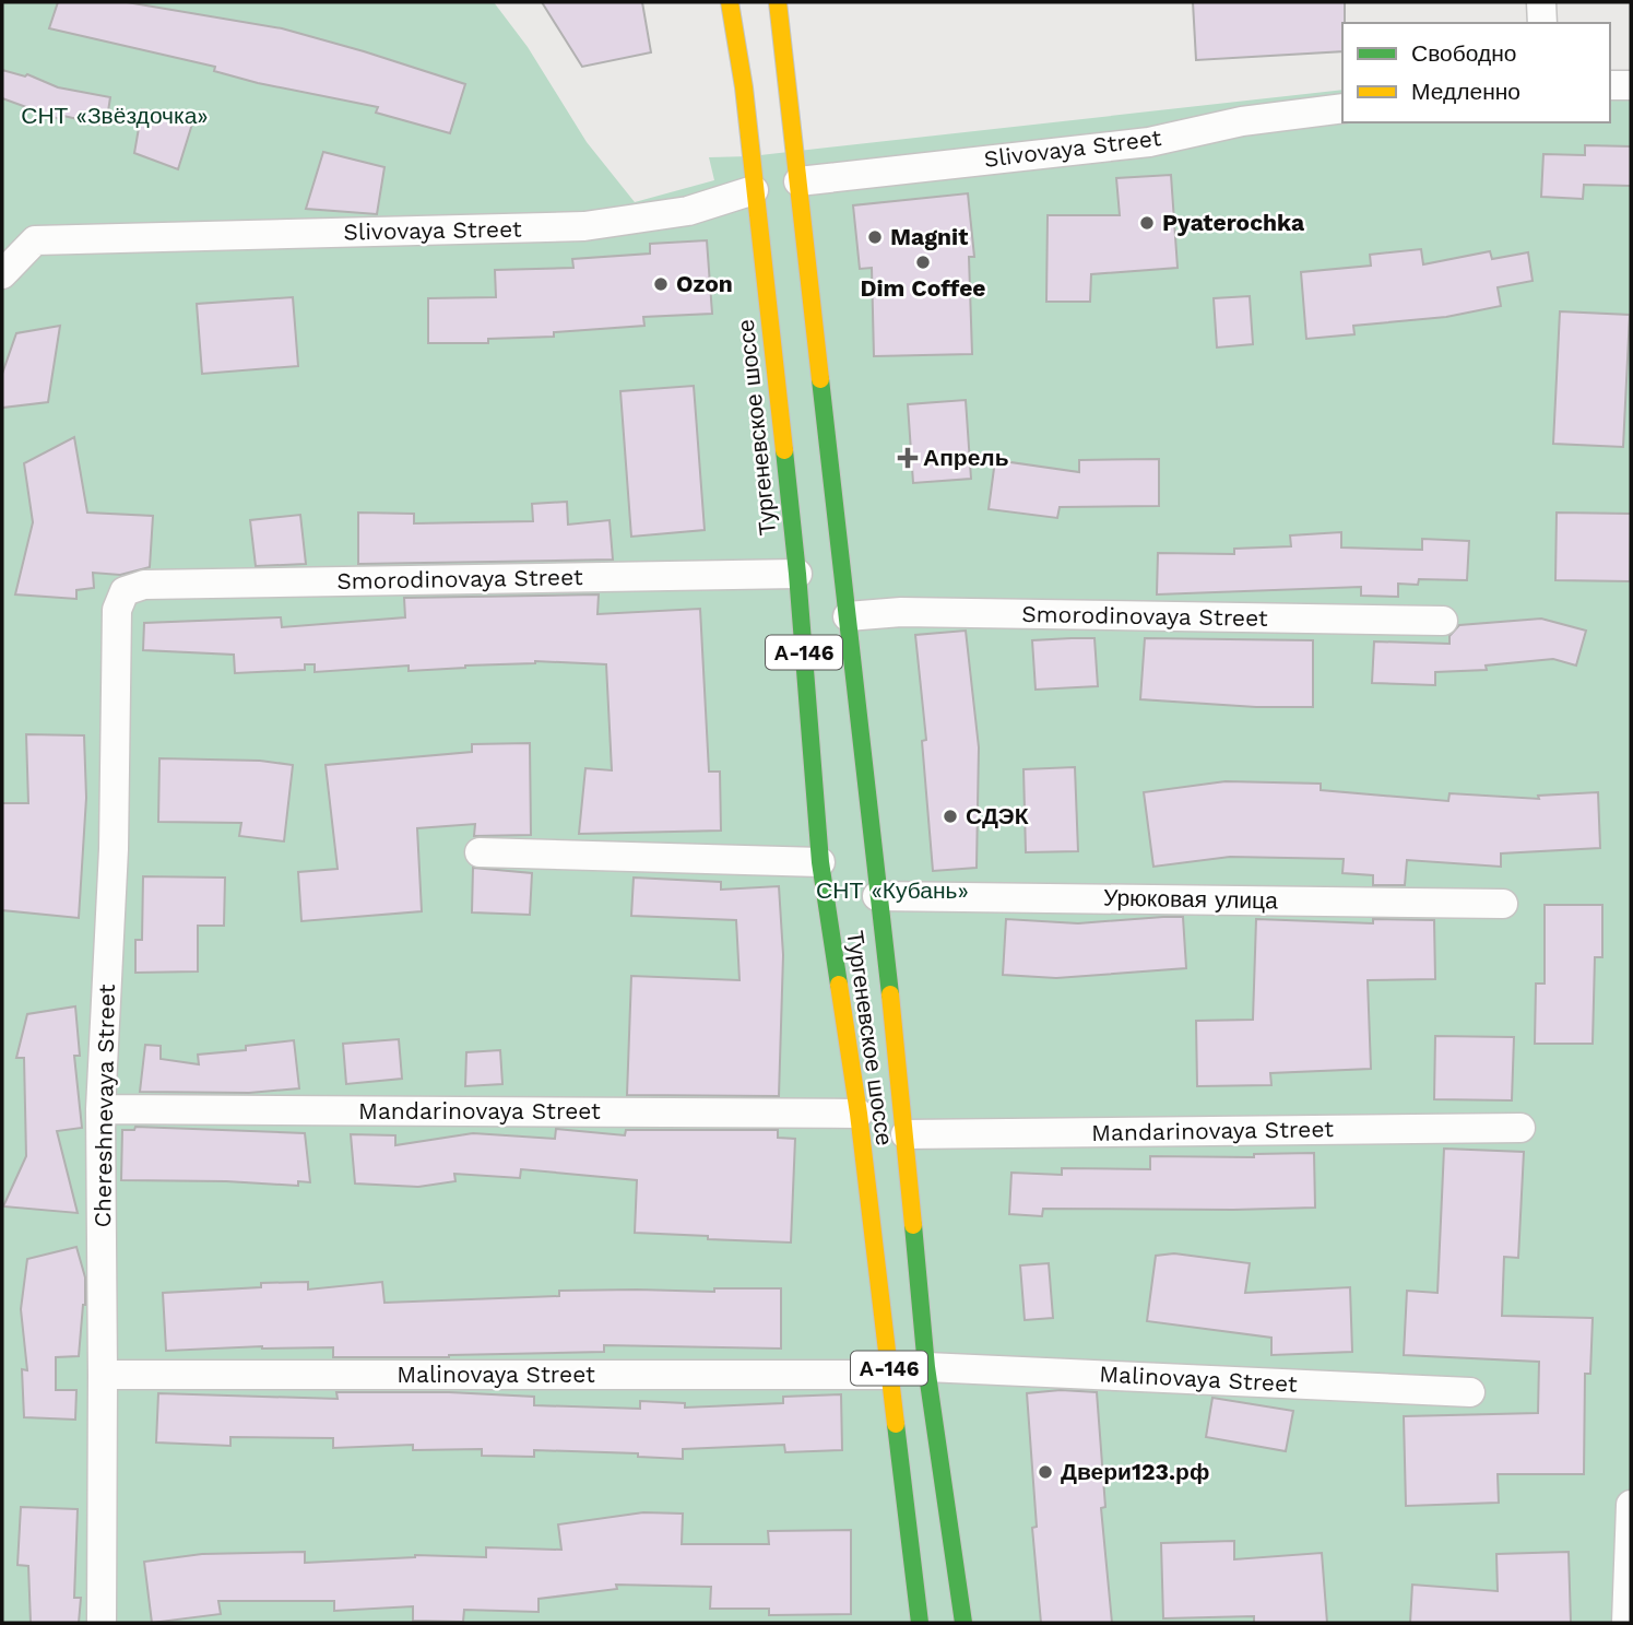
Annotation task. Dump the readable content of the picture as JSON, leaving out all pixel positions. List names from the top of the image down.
{
  "streets": {
    "highway": ["Тургеневское шоссе", "А-146"],
    "street": [
      "Slivovaya Street",
      "Smorodinovaya Street",
      "Урюковая улица",
      "Chereshnevaya Street",
      "Mandarinovaya Street",
      "Malinovaya Street"
    ]
  },
  "crossings": [
    ["Slivovaya Street", "Тургеневское шоссе"],
    ["Тургеневское шоссе", "Smorodinovaya Street"],
    ["Тургеневское шоссе", "Урюковая улица"],
    ["Тургеневское шоссе", "Mandarinovaya Street"],
    ["Тургеневское шоссе", "Malinovaya Street"],
    ["Smorodinovaya Street", "Chereshnevaya Street"],
    ["Chereshnevaya Street", "Mandarinovaya Street"],
    ["Chereshnevaya Street", "Malinovaya Street"]
  ],
  "parks": ["СНТ «Звёздочка»", "СНТ «Кубань»"],
  "places": {
    "other": [
      "Pyaterochka",
      "Magnit",
      "Dim Coffee",
      "Ozon",
      "СДЭК",
      "Двери123.рф"
    ],
    "health": ["Апрель"]
  },
  "legend": ["Свободно", "Медленно"]
}
